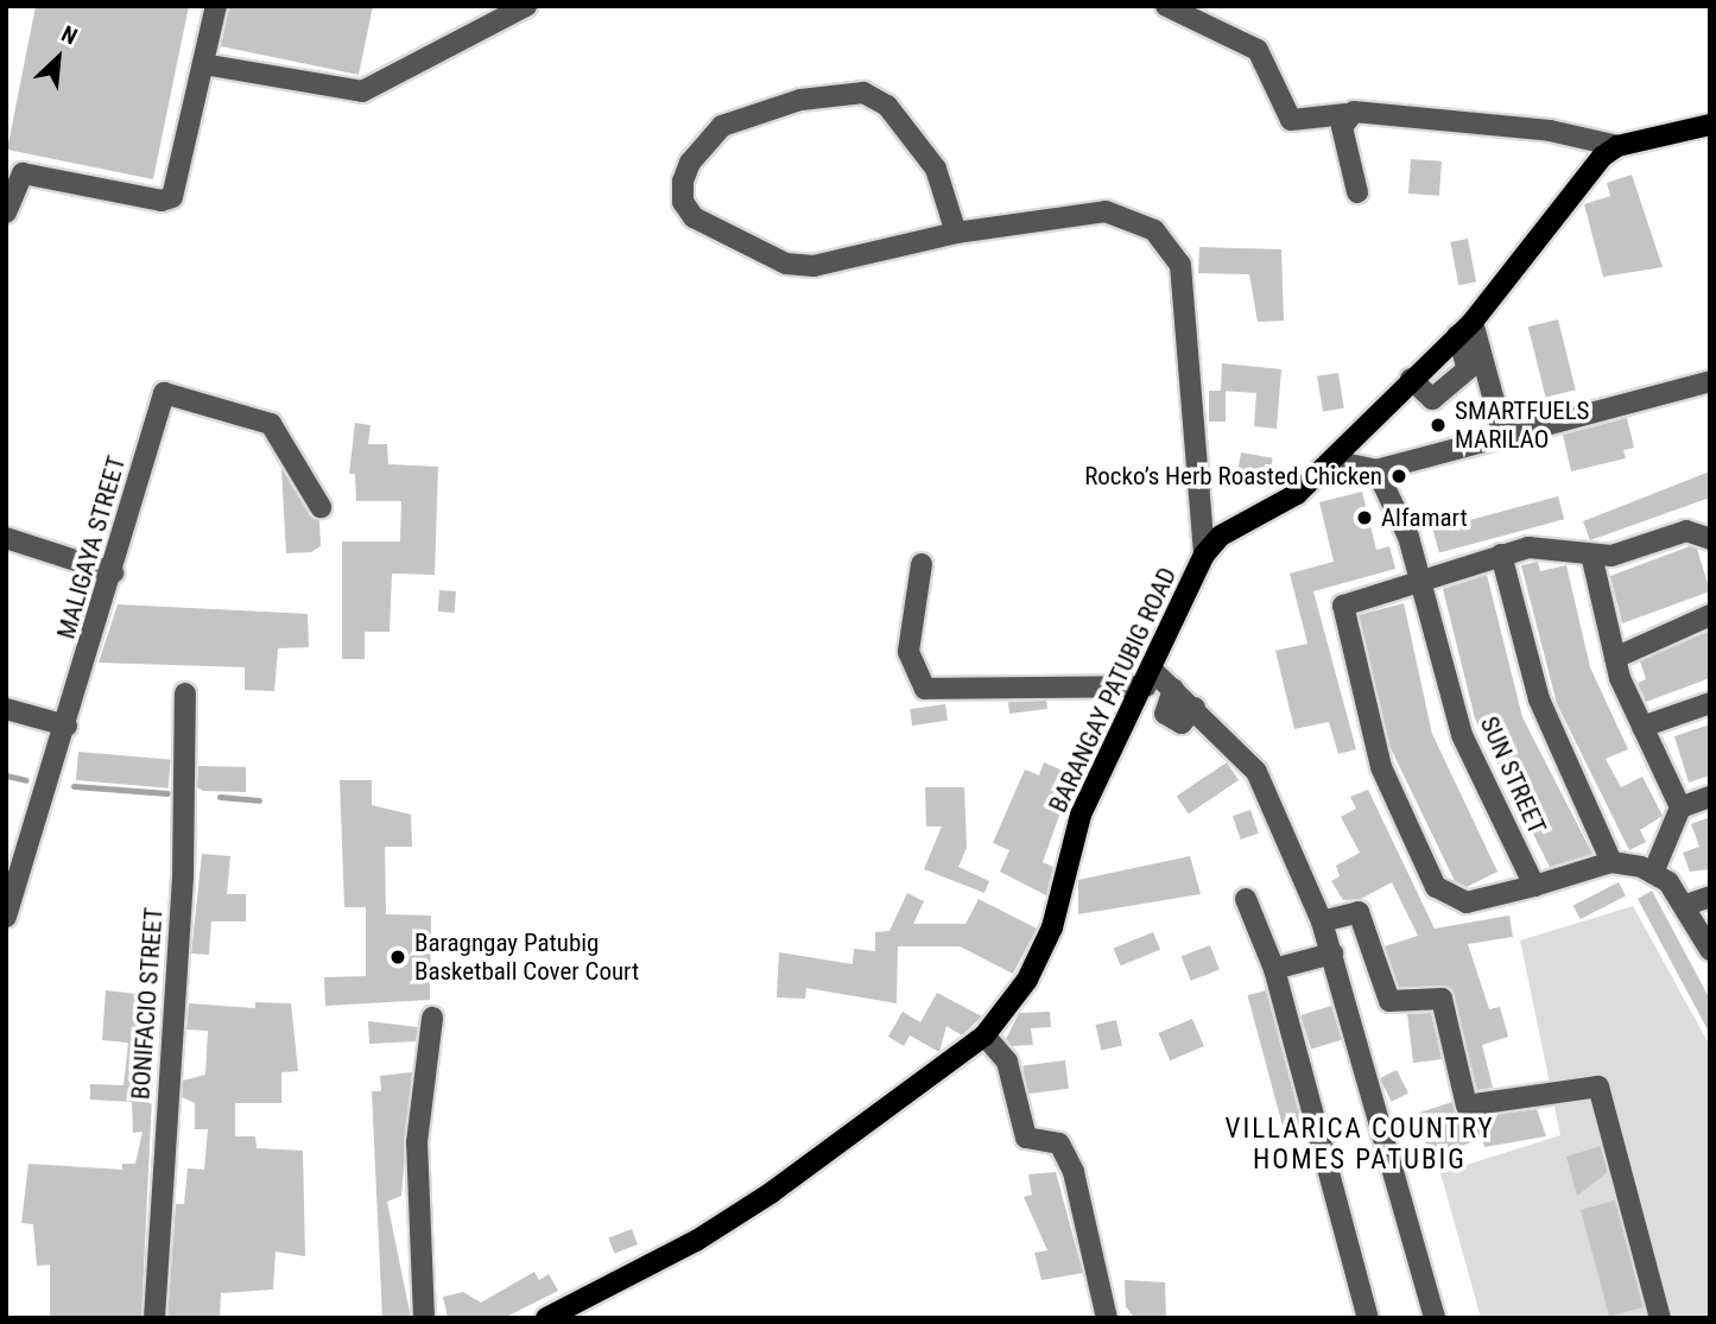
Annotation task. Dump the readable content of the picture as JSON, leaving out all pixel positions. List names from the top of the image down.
{
  "streets": {
    "main road": ["BARANGAY PATUBIG ROAD"],
    "street": ["MALIGAYA STREET", "SUN STREET", "BONIFACIO STREET"]
  },
  "districts": ["VILLARICA COUNTRY HOMES PATUBIG"],
  "places": [
    "SMARTFUELS MARILAO",
    "Rocko’s Herb Roasted Chicken",
    "Alfamart",
    "Baragngay Patubig Basketball Cover Court"
  ],
  "north": "top right"
}
